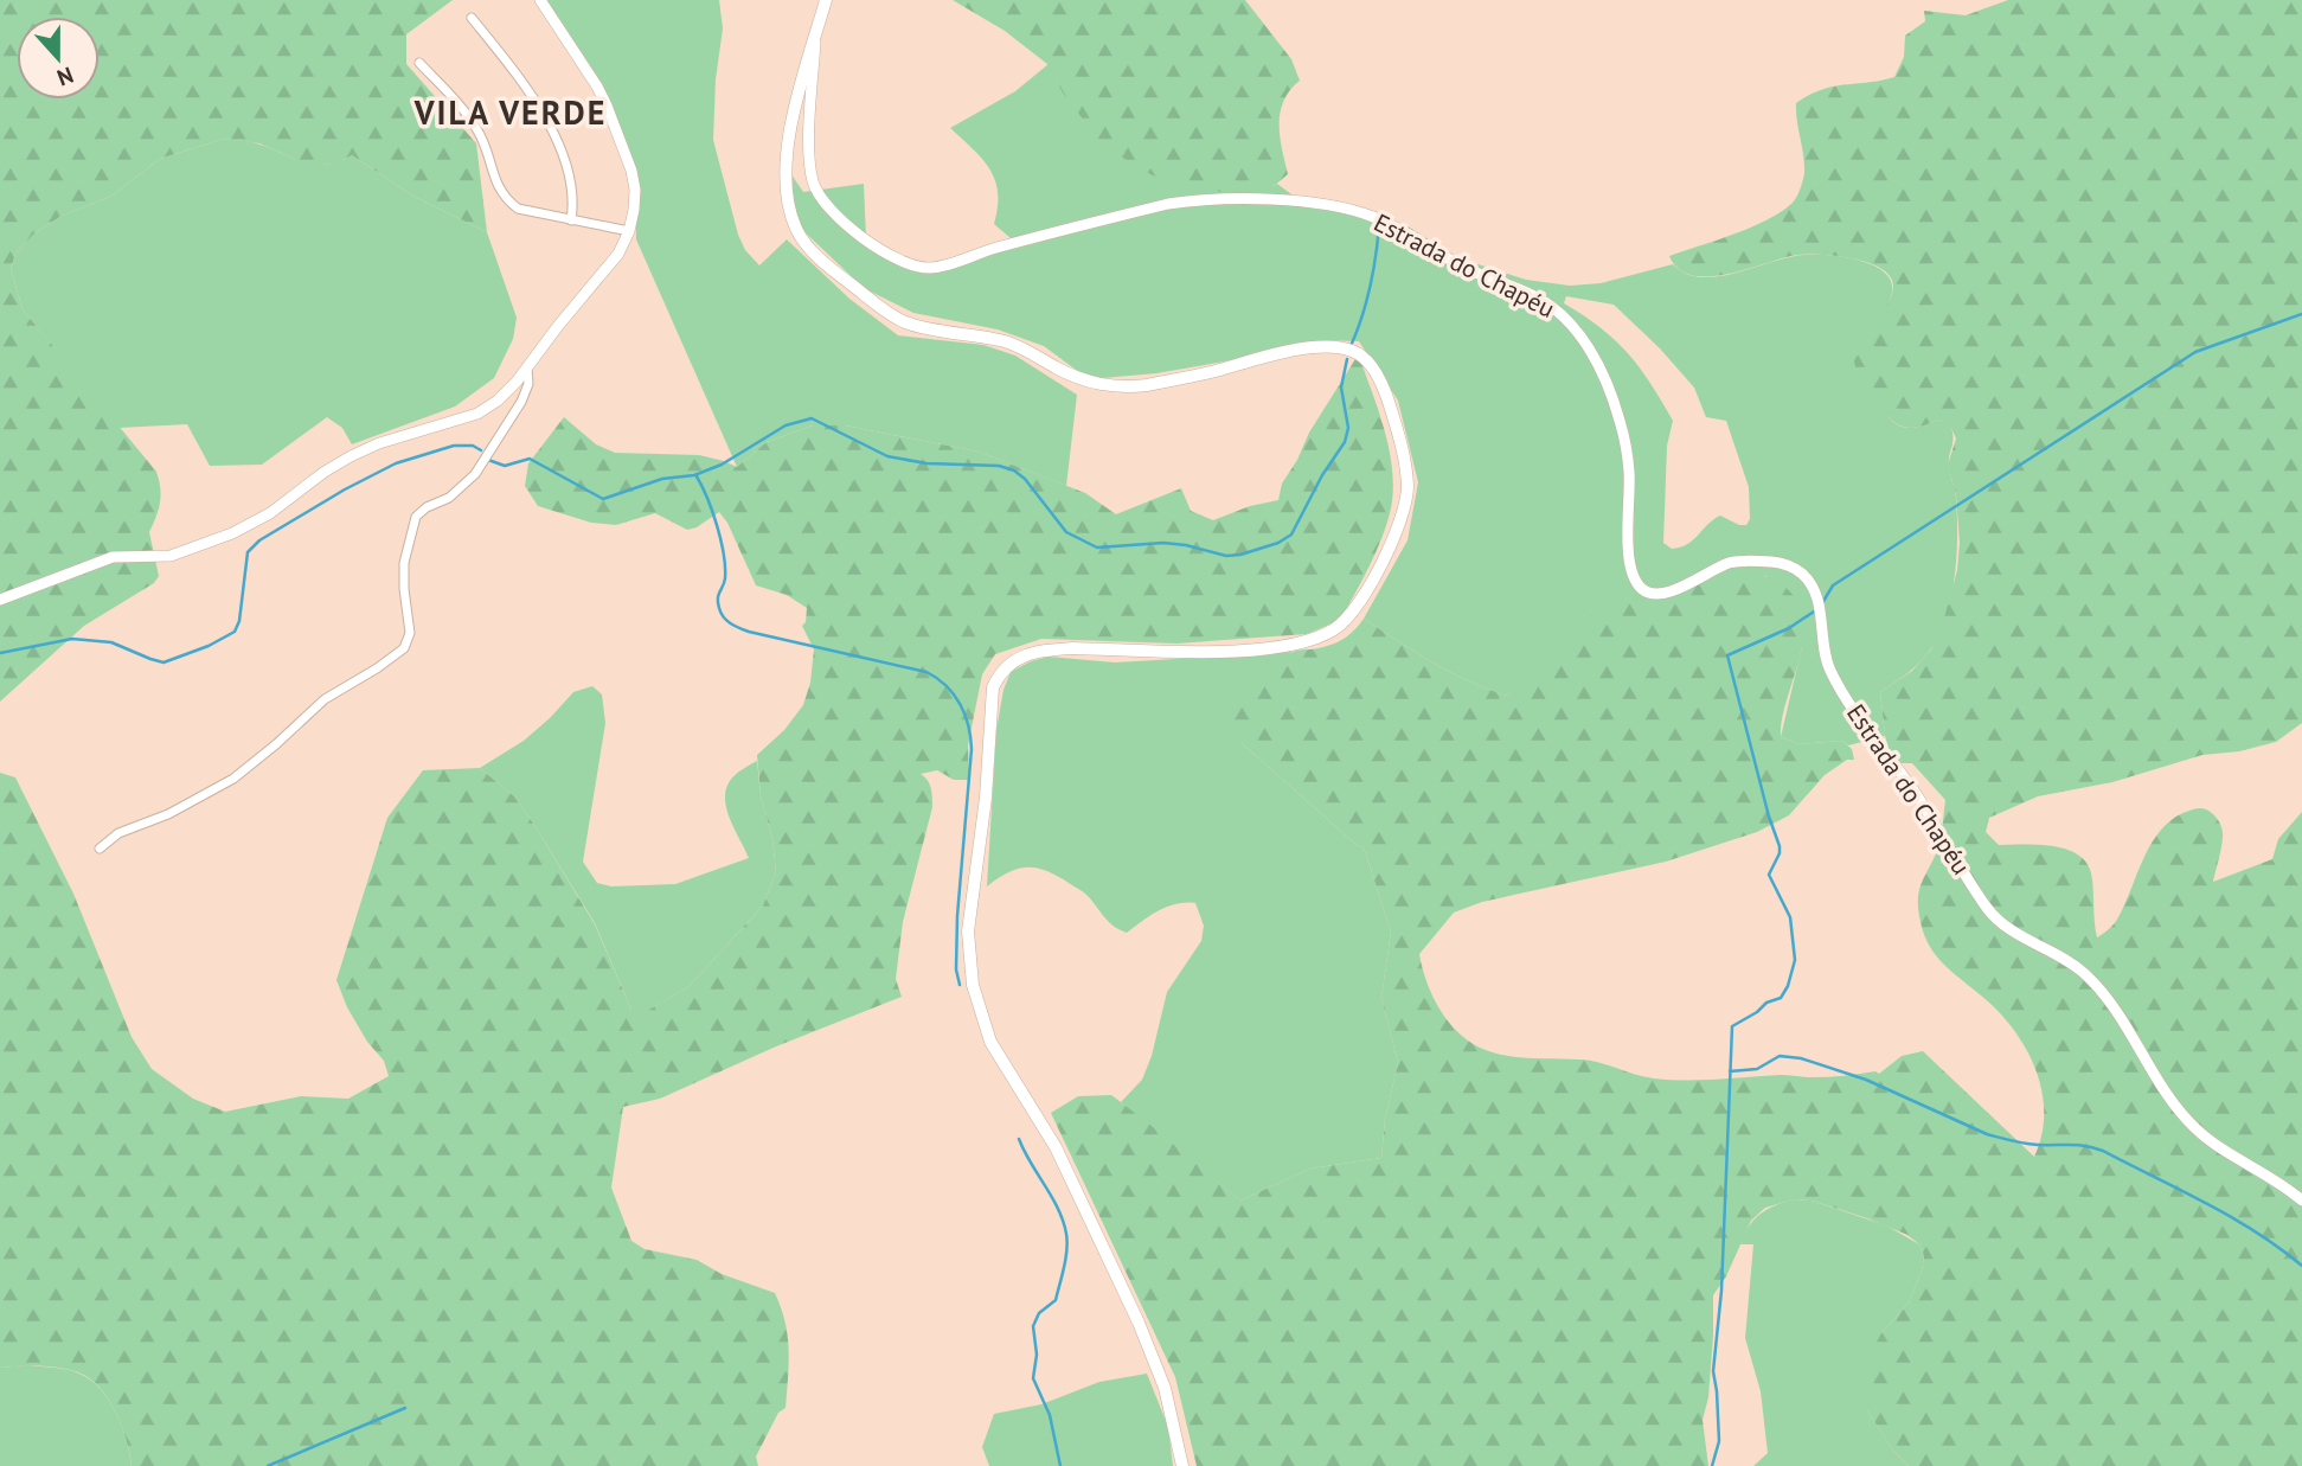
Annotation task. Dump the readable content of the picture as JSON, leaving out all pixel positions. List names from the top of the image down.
{
  "streets": {
    "street": ["Estrada do Chapéu"]
  },
  "districts": ["VILA VERDE"],
  "north": "bottom"
}
